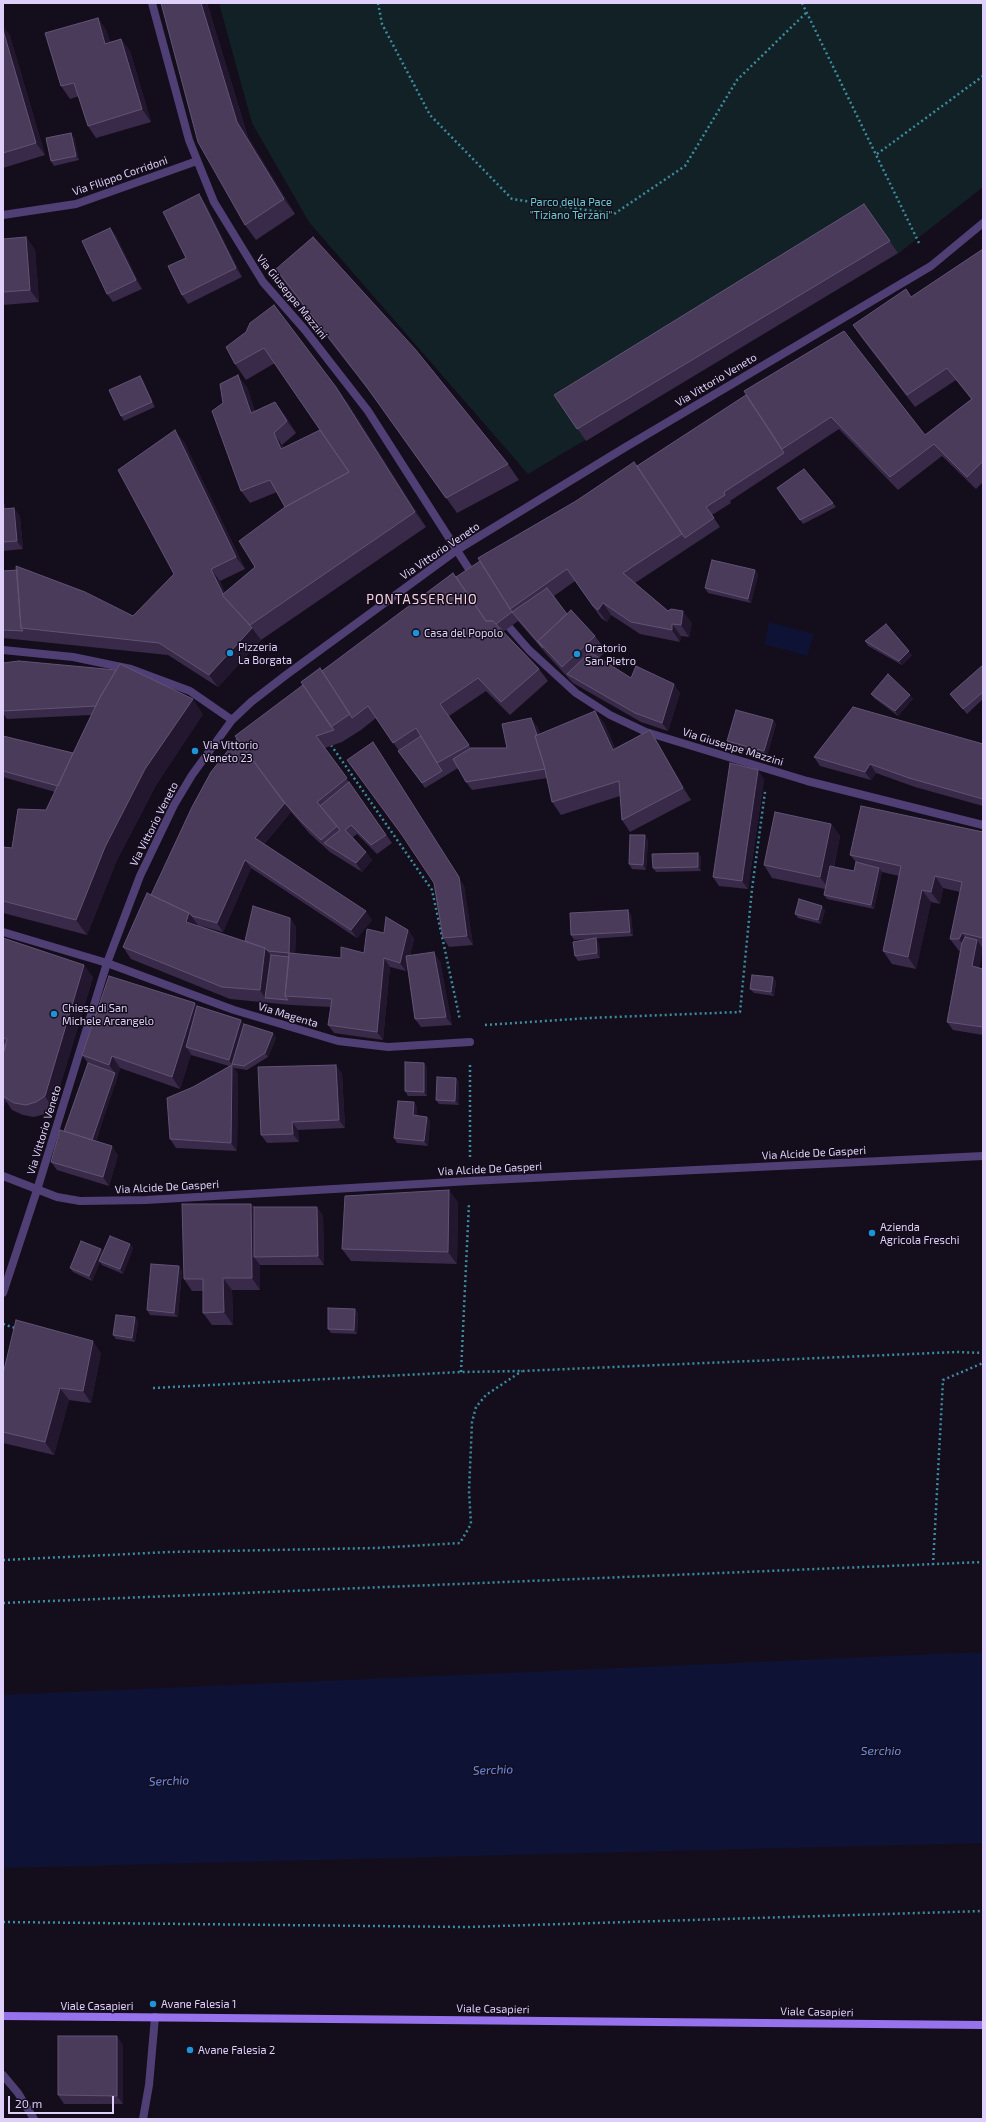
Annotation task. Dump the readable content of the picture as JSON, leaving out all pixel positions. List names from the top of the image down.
{
  "streets": {
    "main road": ["Viale Casapieri"],
    "street": [
      "Via FIlippo Corridoni",
      "Via Giuseppe Mazzini",
      "Via Vittorio Veneto",
      "Via Magenta",
      "Via Alcide De Gasperi"
    ]
  },
  "crossings": [
    ["Via FIlippo Corridoni", "Via Giuseppe Mazzini"],
    ["Via Giuseppe Mazzini", "Via Vittorio Veneto"],
    ["Via Vittorio Veneto", "Via Magenta"],
    ["Via Vittorio Veneto", "Via Alcide De Gasperi"]
  ],
  "districts": ["PONTASSERCHIO"],
  "water": ["Serchio"],
  "parks": ["Parco della Pace \"Tiziano Terzani\""],
  "places": [
    "Casa del Popolo",
    "Pizzeria La Borgata",
    "Oratorio San Pietro",
    "Via Vittorio Veneto 23",
    "Chiesa di San Michele Arcangelo",
    "Azienda Agricola Freschi",
    "Avane Falesia 1",
    "Avane Falesia 2"
  ],
  "scale_bar": "20 m"
}
